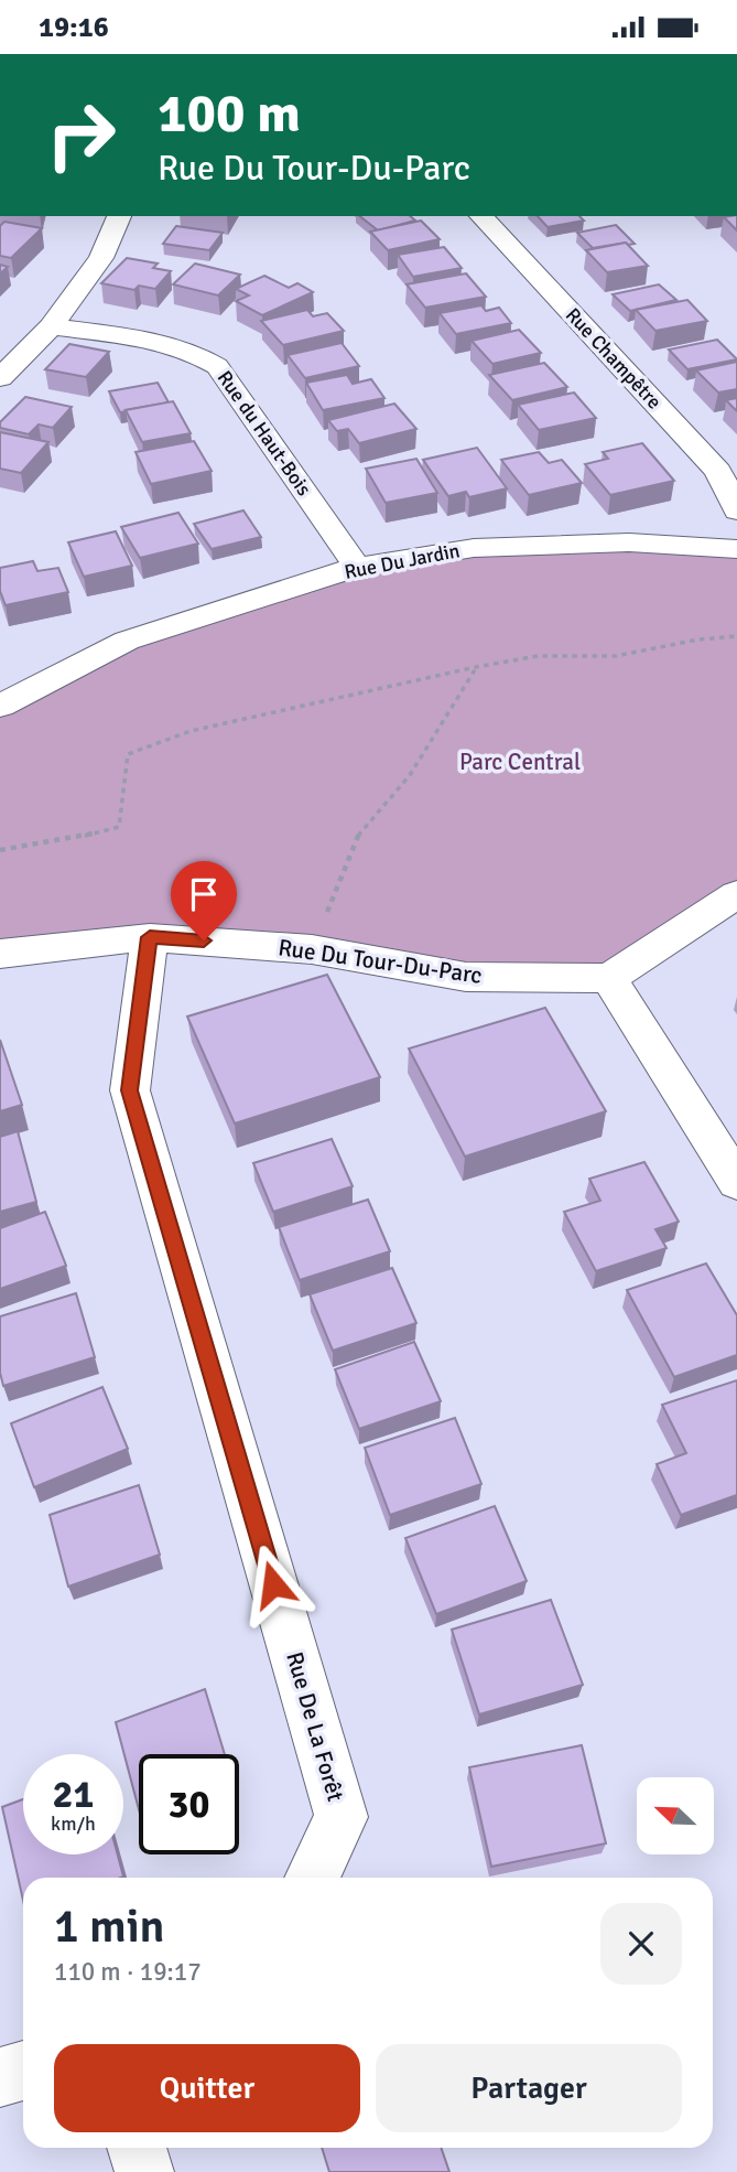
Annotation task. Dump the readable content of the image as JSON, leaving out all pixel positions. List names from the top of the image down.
{
  "streets": {
    "street": [
      "Rue Champêtre",
      "Rue du Haut-Bois",
      "Rue Du Jardin",
      "Rue Du Tour-Du-Parc",
      "Rue De La Forêt"
    ]
  },
  "crossings": [
    ["Rue du Haut-Bois", "Rue Du Jardin"],
    ["Rue Du Tour-Du-Parc", "Rue De La Forêt"]
  ],
  "parks": ["Parc Central"],
  "north": "top left",
  "page": {
    "status": "19:16",
    "turn": ["100 m", "Rue Du Tour-Du-Parc"],
    "speed": "21 km/h",
    "limit": "30",
    "heading": ["1 min", "110 m · 19:17"],
    "buttons": ["Quitter", "Partager"]
  }
}
